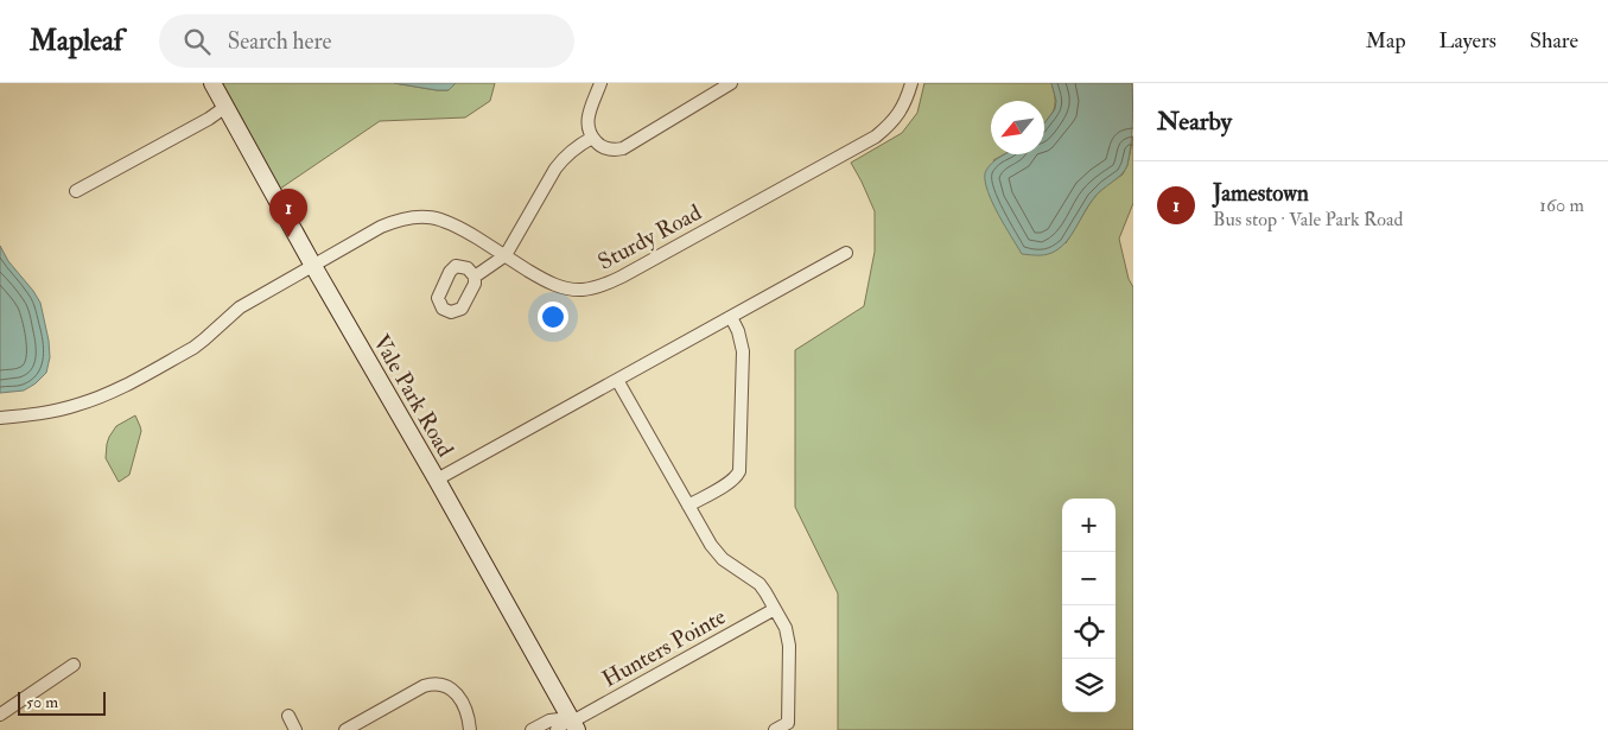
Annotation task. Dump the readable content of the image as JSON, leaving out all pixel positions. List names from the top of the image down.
{
  "streets": {
    "main road": ["Vale Park Road"],
    "street": ["Sturdy Road", "Hunters Pointe"]
  },
  "crossings": [
    ["Sturdy Road", "Vale Park Road"],
    ["Vale Park Road", "Hunters Pointe"]
  ],
  "scale_bar": "50 m",
  "north": "bottom left",
  "page": {
    "header": "Mapleaf",
    "search": "Search here",
    "nav": ["Map", "Layers", "Share"],
    "heading": "Nearby",
    "list": [
      {
        "mark": "1",
        "name": "Jamestown",
        "note": "Bus stop · Vale Park Road",
        "value": "160 m"
      }
    ],
    "pins": "1",
    "map_buttons": ["+", "−"],
    "scale": "50 m"
  }
}
